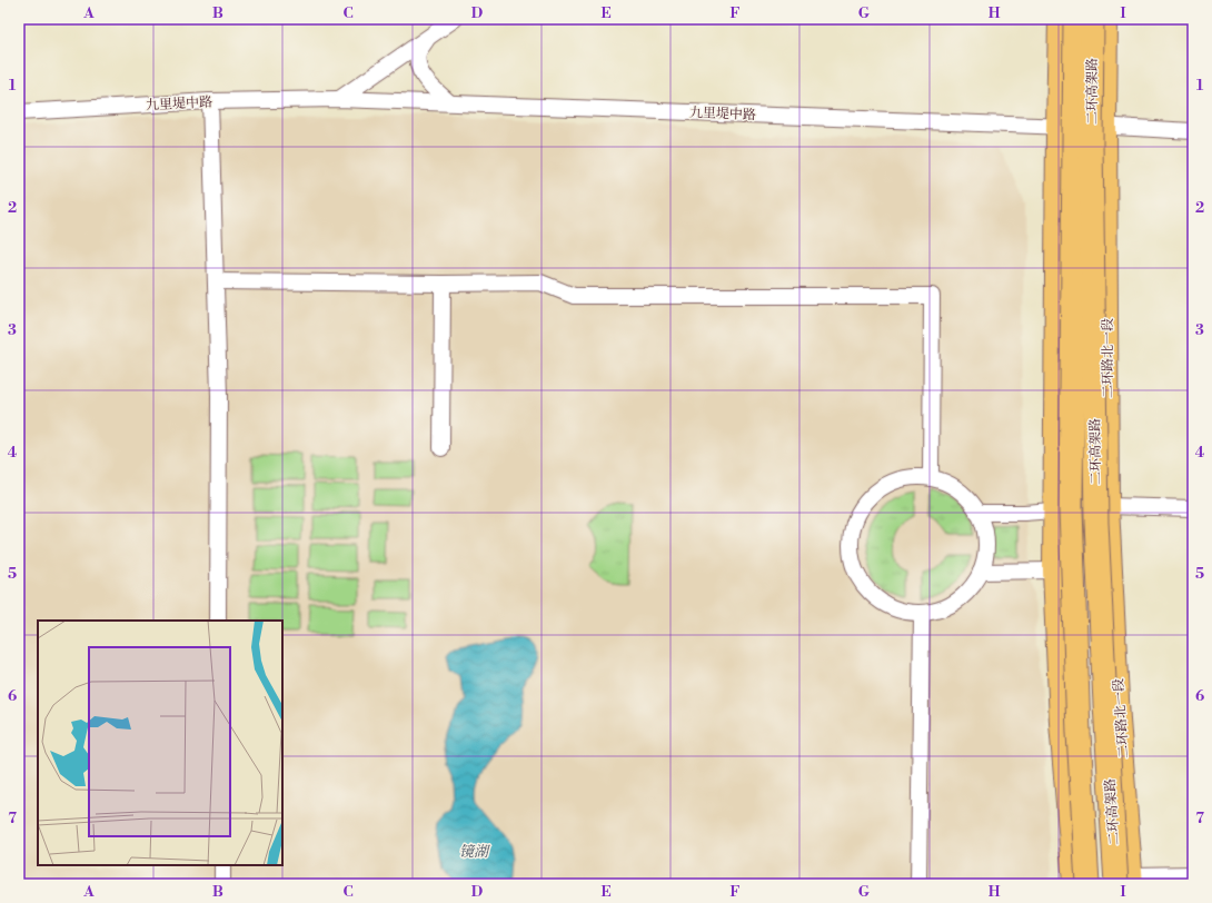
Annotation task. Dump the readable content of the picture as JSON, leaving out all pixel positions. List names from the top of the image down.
{
  "streets": {
    "highway": ["二环高架路"],
    "main road": ["二环路北一段"],
    "street": ["九里堤中路"]
  },
  "crossings": [
    ["二环高架路", "二环路北一段"],
    ["九里堤中路", "二环路北一段"]
  ],
  "water": ["镜湖"],
  "grid": {
    "columns": [
      "A",
      "B",
      "C",
      "D",
      "E",
      "F",
      "G",
      "H",
      "I"
    ],
    "rows": [
      "1",
      "2",
      "3",
      "4",
      "5",
      "6",
      "7"
    ]
  }
}
